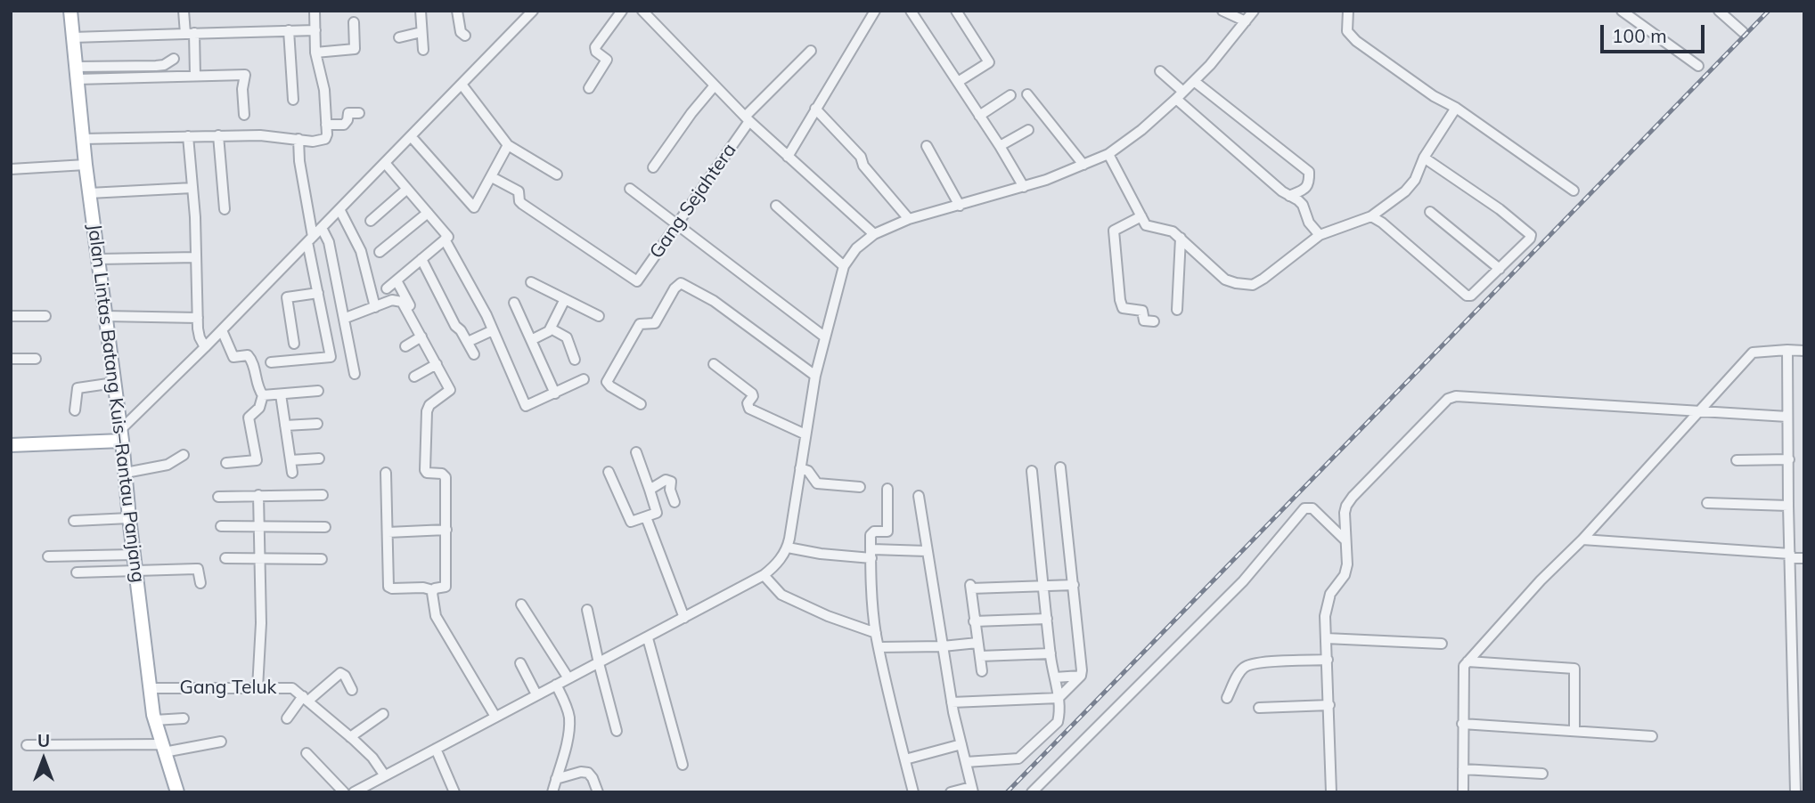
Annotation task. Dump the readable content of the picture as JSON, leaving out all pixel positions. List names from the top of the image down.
{
  "streets": {
    "main road": ["Jalan Lintas Batang Kuis–Rantau Panjang"],
    "street": ["Gang Sejahtera", "Gang Teluk"]
  },
  "crossings": [
    ["Jalan Lintas Batang Kuis–Rantau Panjang", "Gang Teluk"]
  ],
  "scale_bar": "100 m",
  "north": "top"
}
